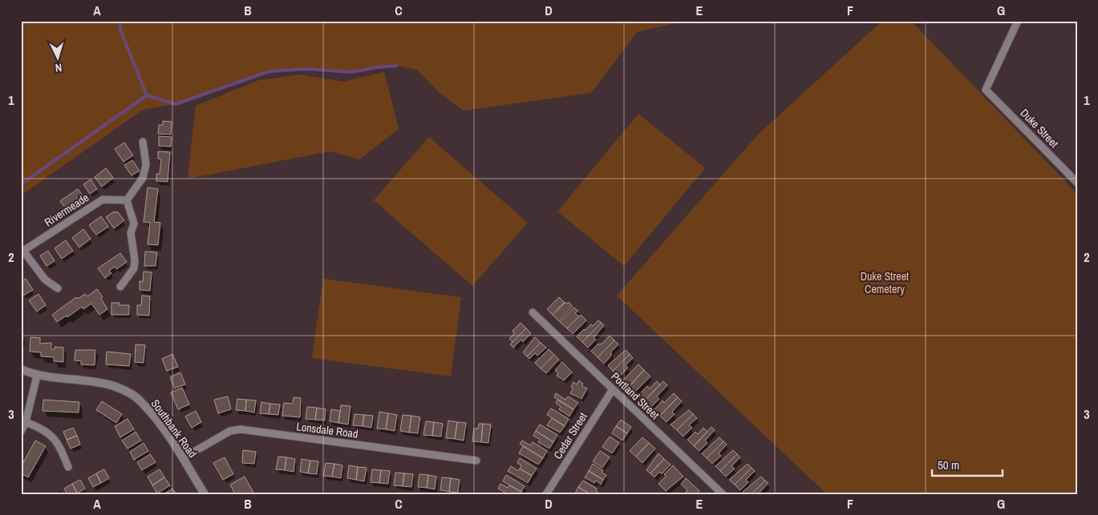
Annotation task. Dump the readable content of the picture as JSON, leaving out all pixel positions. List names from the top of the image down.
{
  "streets": {
    "street": [
      "Duke Street",
      "Rivermeade",
      "Portland Street",
      "Southbank Road",
      "Lonsdale Road",
      "Cedar Street"
    ]
  },
  "crossings": [
    ["Portland Street", "Cedar Street"],
    ["Southbank Road", "Lonsdale Road"]
  ],
  "parks": ["Duke Street Cemetery"],
  "scale_bar": "50 m",
  "north": "bottom",
  "grid": {
    "columns": [
      "A",
      "B",
      "C",
      "D",
      "E",
      "F",
      "G"
    ],
    "rows": ["1", "2", "3"]
  }
}
